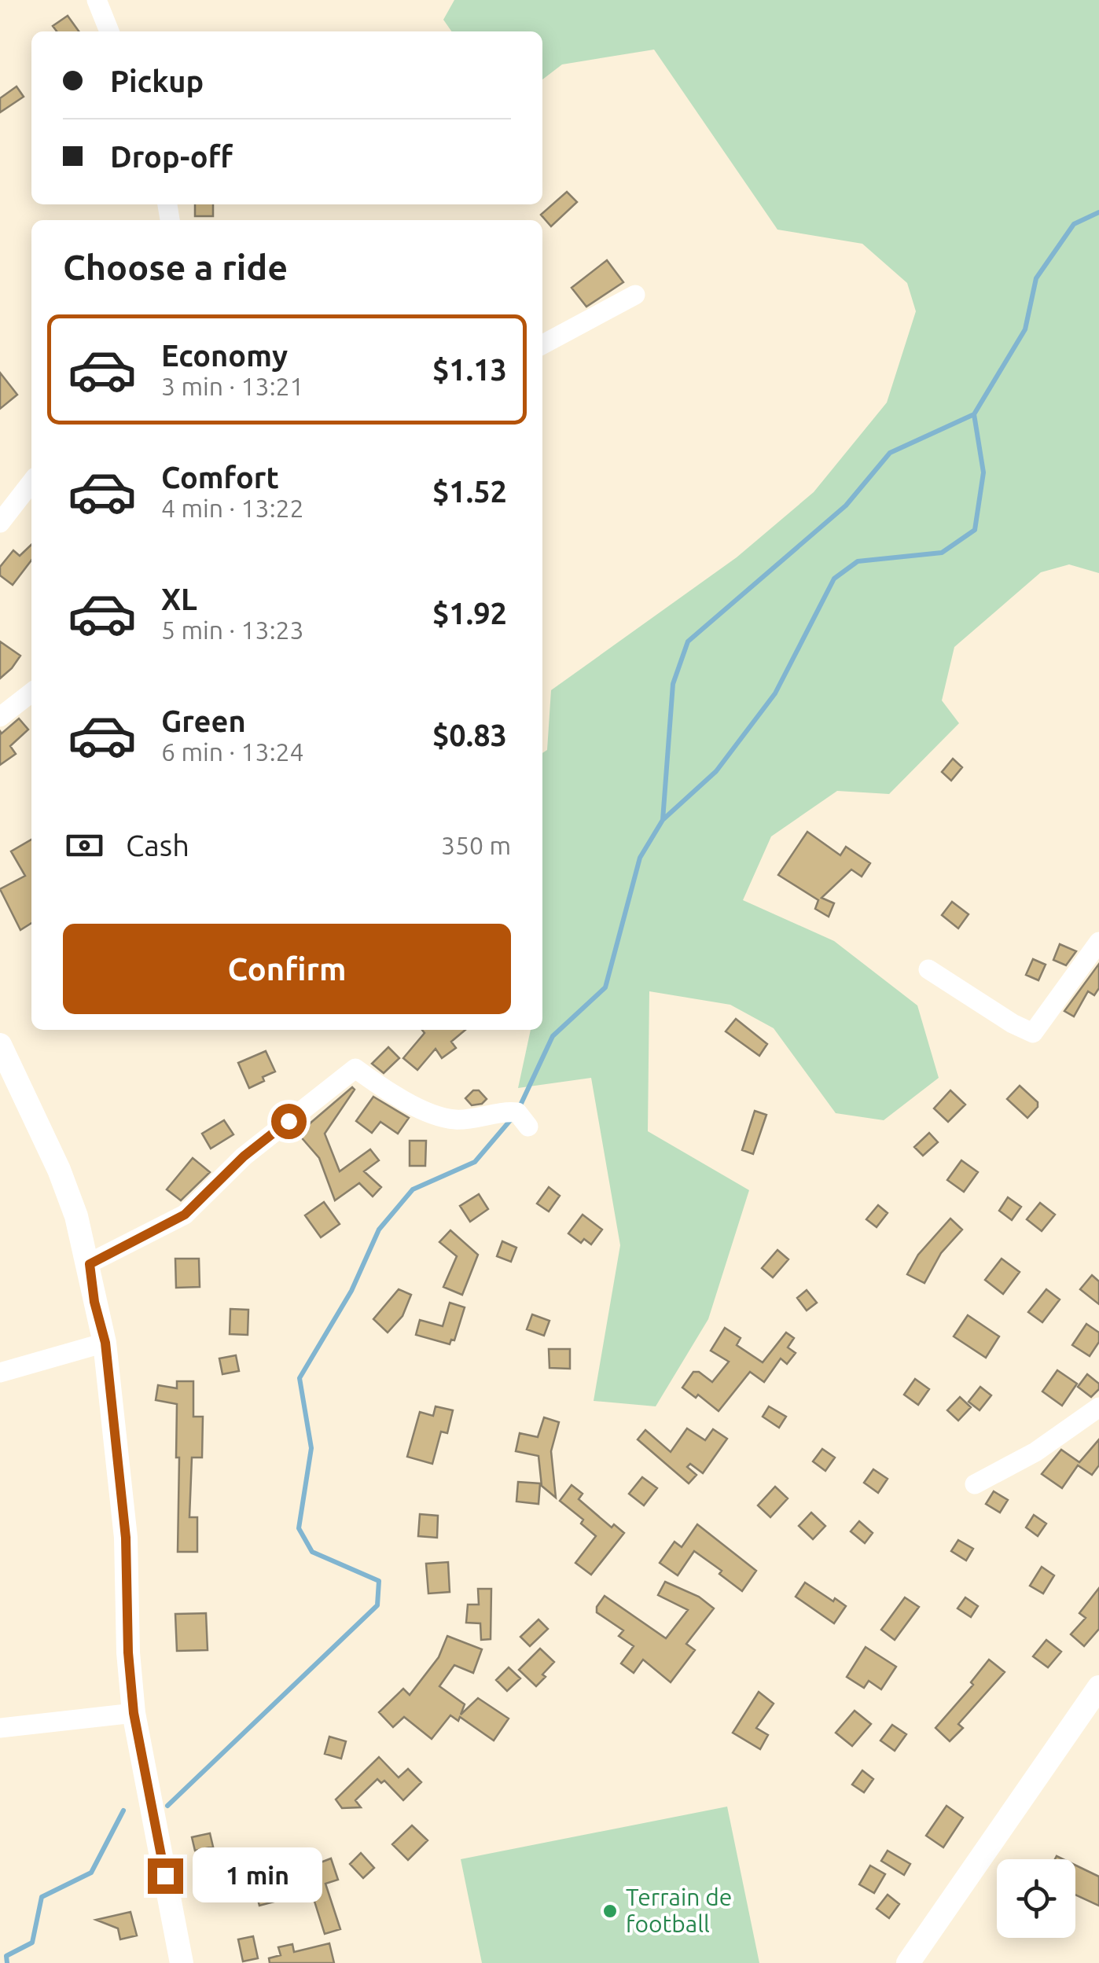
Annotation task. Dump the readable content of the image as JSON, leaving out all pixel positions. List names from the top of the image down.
{
  "places": ["Terrain de football"],
  "page": {
    "banner": ["Pickup", "Drop-off"],
    "heading": "Choose a ride",
    "list": [
      {
        "name": "Economy",
        "note": "3 min · 13:21",
        "value": "$1.13"
      },
      {
        "name": "Comfort",
        "note": "4 min · 13:22",
        "value": "$1.52"
      },
      {
        "name": "XL",
        "note": "5 min · 13:23",
        "value": "$1.92"
      },
      {
        "name": "Green",
        "note": "6 min · 13:24",
        "value": "$0.83"
      }
    ],
    "pay": ["Cash", "350 m"],
    "buttons": "Confirm",
    "bubble": "1 min"
  }
}
